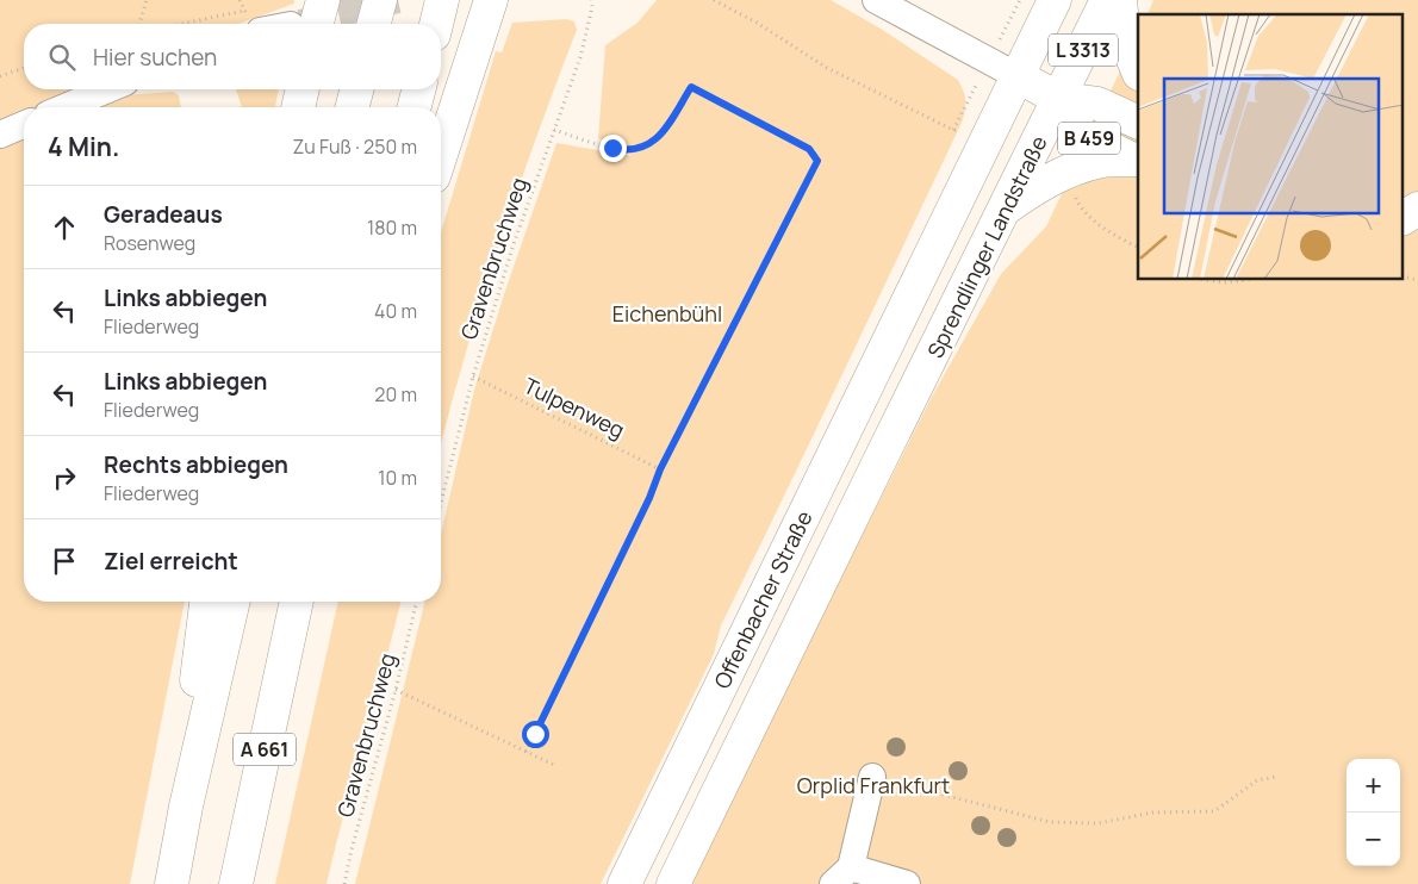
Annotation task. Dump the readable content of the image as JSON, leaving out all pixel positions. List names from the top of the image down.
{
  "streets": {
    "main road": [
      "L 3313",
      "B 459",
      "Sprendlinger Landstraße",
      "Offenbacher Straße",
      "A 661"
    ],
    "path": ["Gravenbruchweg", "Tulpenweg"]
  },
  "crossings": [
    ["B 459", "Sprendlinger Landstraße"],
    ["B 459", "Offenbacher Straße"],
    ["Sprendlinger Landstraße", "Offenbacher Straße"],
    ["Gravenbruchweg", "Tulpenweg"]
  ],
  "parks": ["Eichenbühl", "Orplid Frankfurt"],
  "page": {
    "search": "Hier suchen",
    "heading": ["4 Min.", "Zu Fuß · 250 m"],
    "list": [
      ["Geradeaus", "Rosenweg", "180 m"],
      ["Links abbiegen", "Fliederweg", "40 m"],
      ["Links abbiegen", "Fliederweg", "20 m"],
      ["Rechts abbiegen", "Fliederweg", "10 m"],
      "Ziel erreicht"
    ],
    "map_buttons": ["+", "−"]
  }
}
